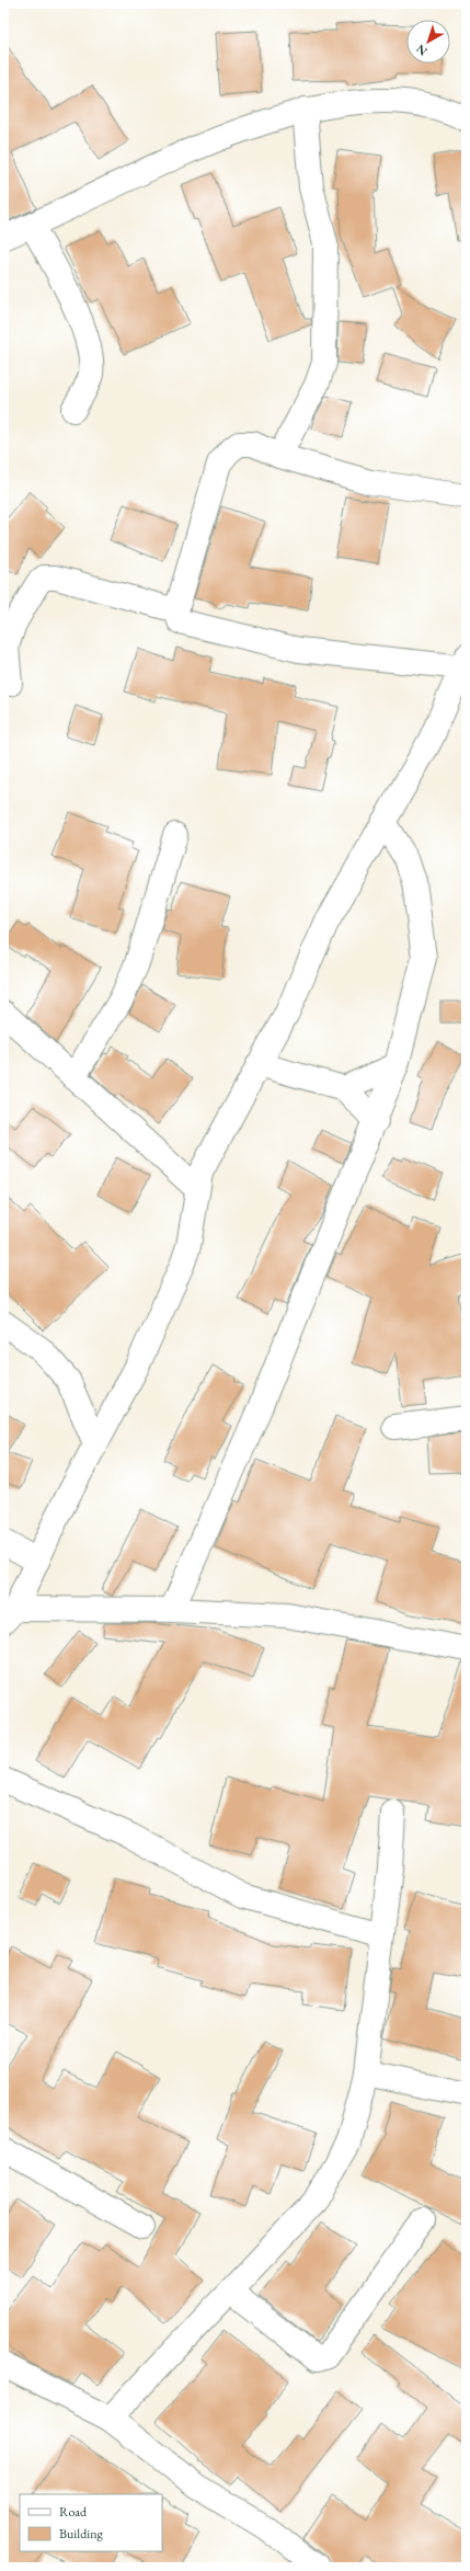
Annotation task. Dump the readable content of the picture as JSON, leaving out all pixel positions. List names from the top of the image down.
{
  "legend": ["Road", "Building"],
  "north": "bottom left"
}
